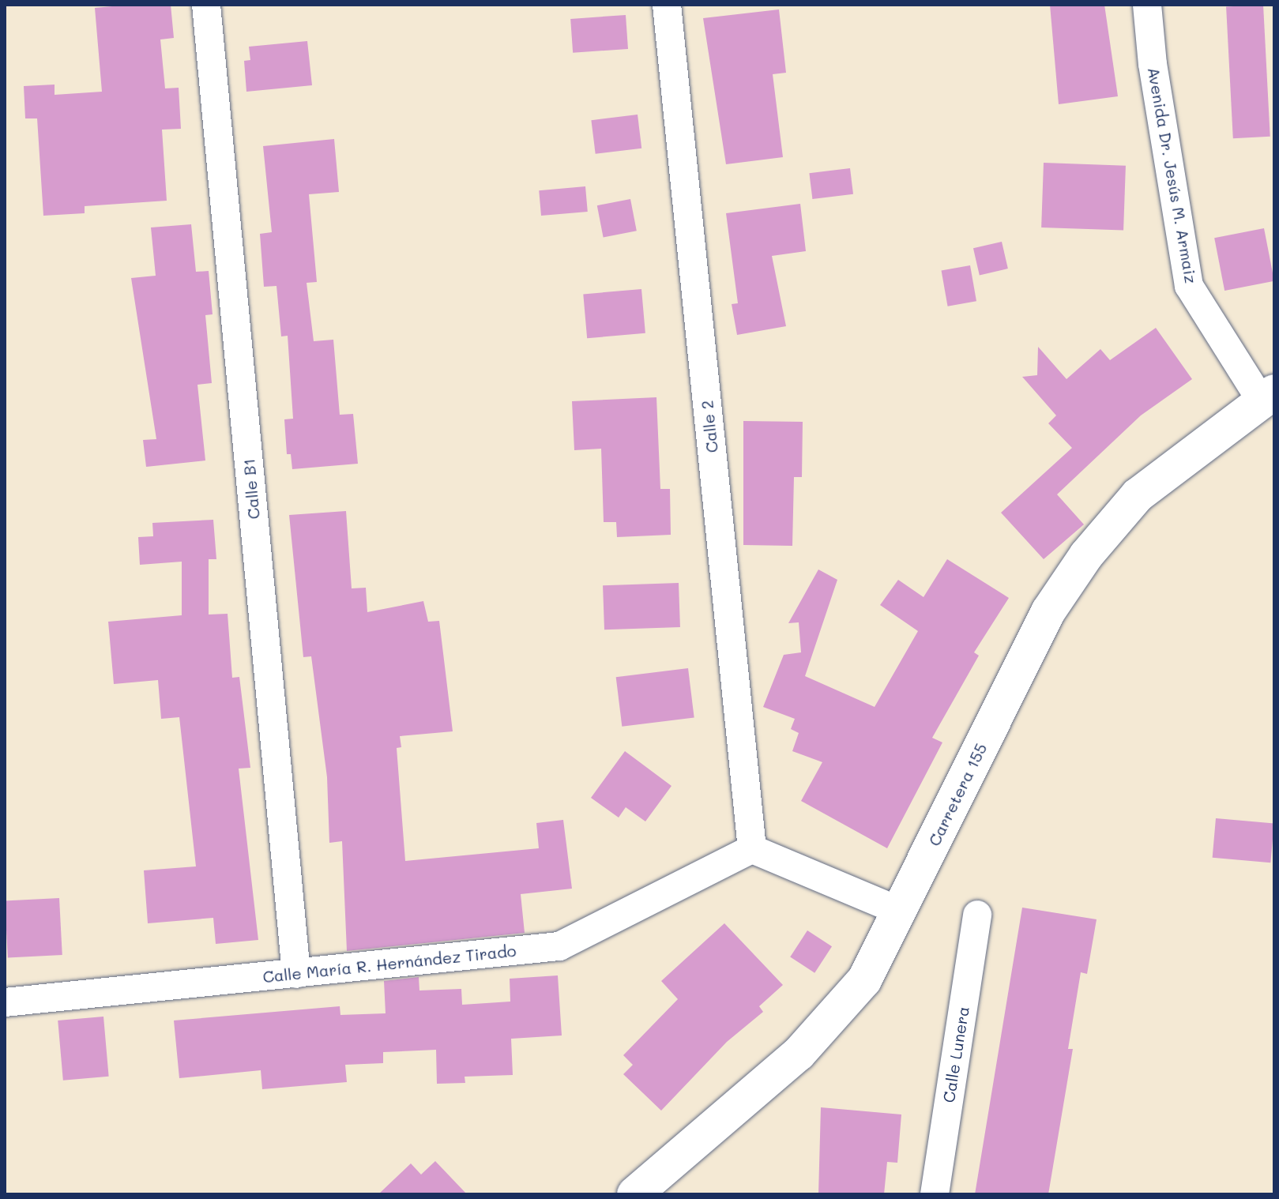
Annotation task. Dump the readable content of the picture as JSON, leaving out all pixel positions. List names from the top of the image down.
{
  "streets": {
    "street": [
      "Avenida Dr. Jesús M. Armaiz",
      "Calle 2",
      "Calle B1",
      "Carretera 155",
      "Calle María R. Hernández Tirado",
      "Calle Lunera"
    ]
  },
  "crossings": [
    ["Avenida Dr. Jesús M. Armaiz", "Carretera 155"],
    ["Calle 2", "Calle María R. Hernández Tirado"],
    ["Calle B1", "Calle María R. Hernández Tirado"]
  ]
}
